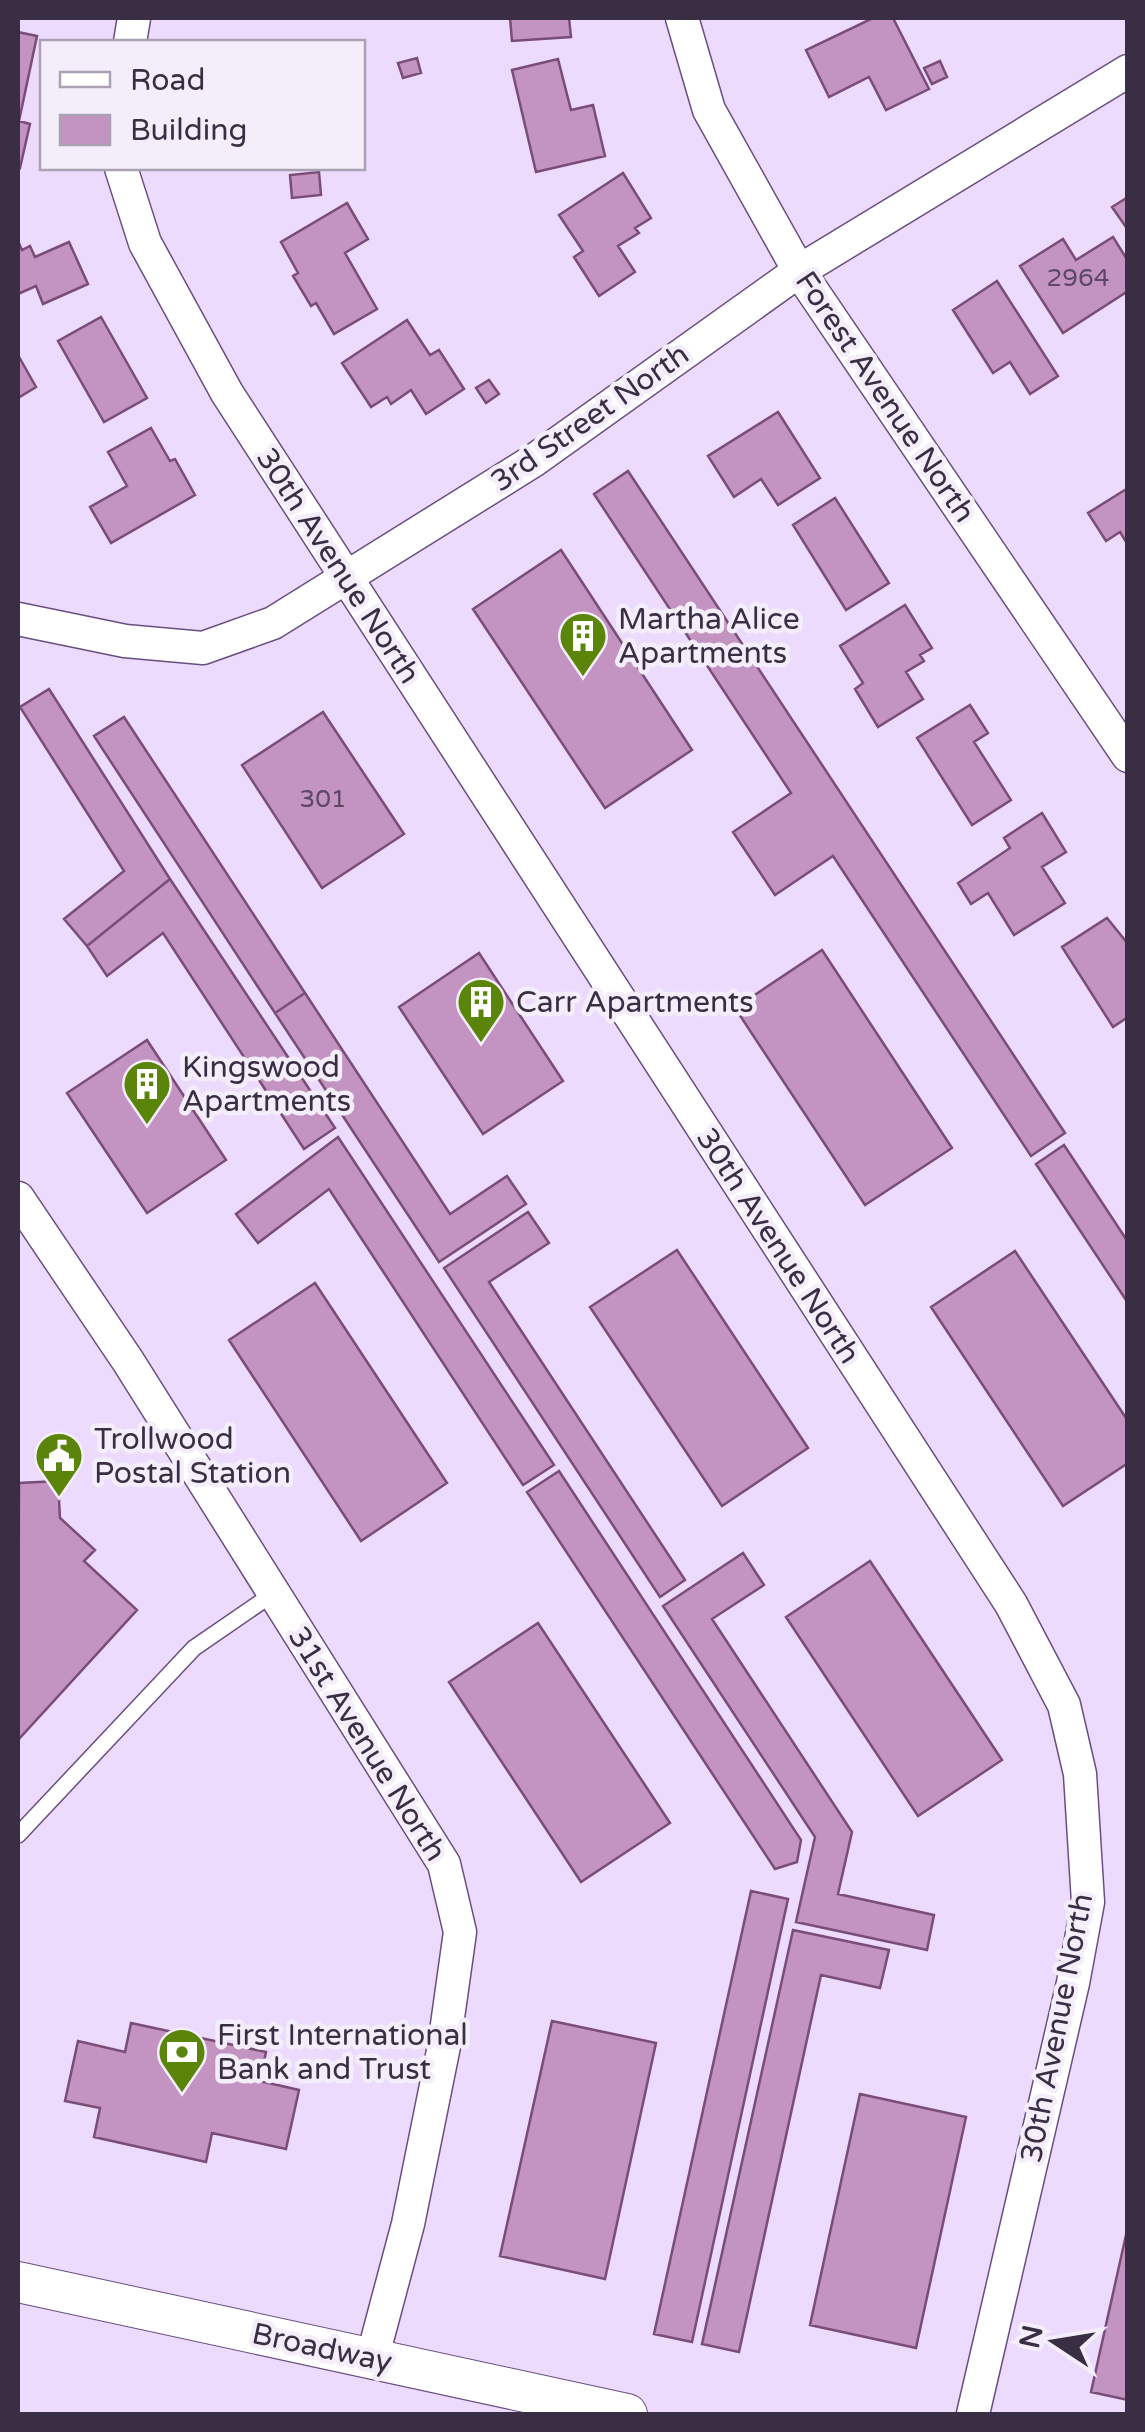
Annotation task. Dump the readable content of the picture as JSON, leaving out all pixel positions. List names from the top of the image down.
{
  "streets": {
    "street": [
      "Forest Avenue North",
      "3rd Street North",
      "30th Avenue North",
      "31st Avenue North",
      "Broadway"
    ]
  },
  "crossings": [
    ["Forest Avenue North", "3rd Street North"],
    ["3rd Street North", "30th Avenue North"],
    ["31st Avenue North", "Broadway"]
  ],
  "places": {
    "building": ["Martha Alice Apartments", "Carr Apartments", "Kingswood Apartments"],
    "public building": ["Trollwood Postal Station"],
    "bank": ["First International Bank and Trust"]
  },
  "house_numbers": ["2964", "301"],
  "legend": ["Road", "Building"],
  "north": "left"
}
